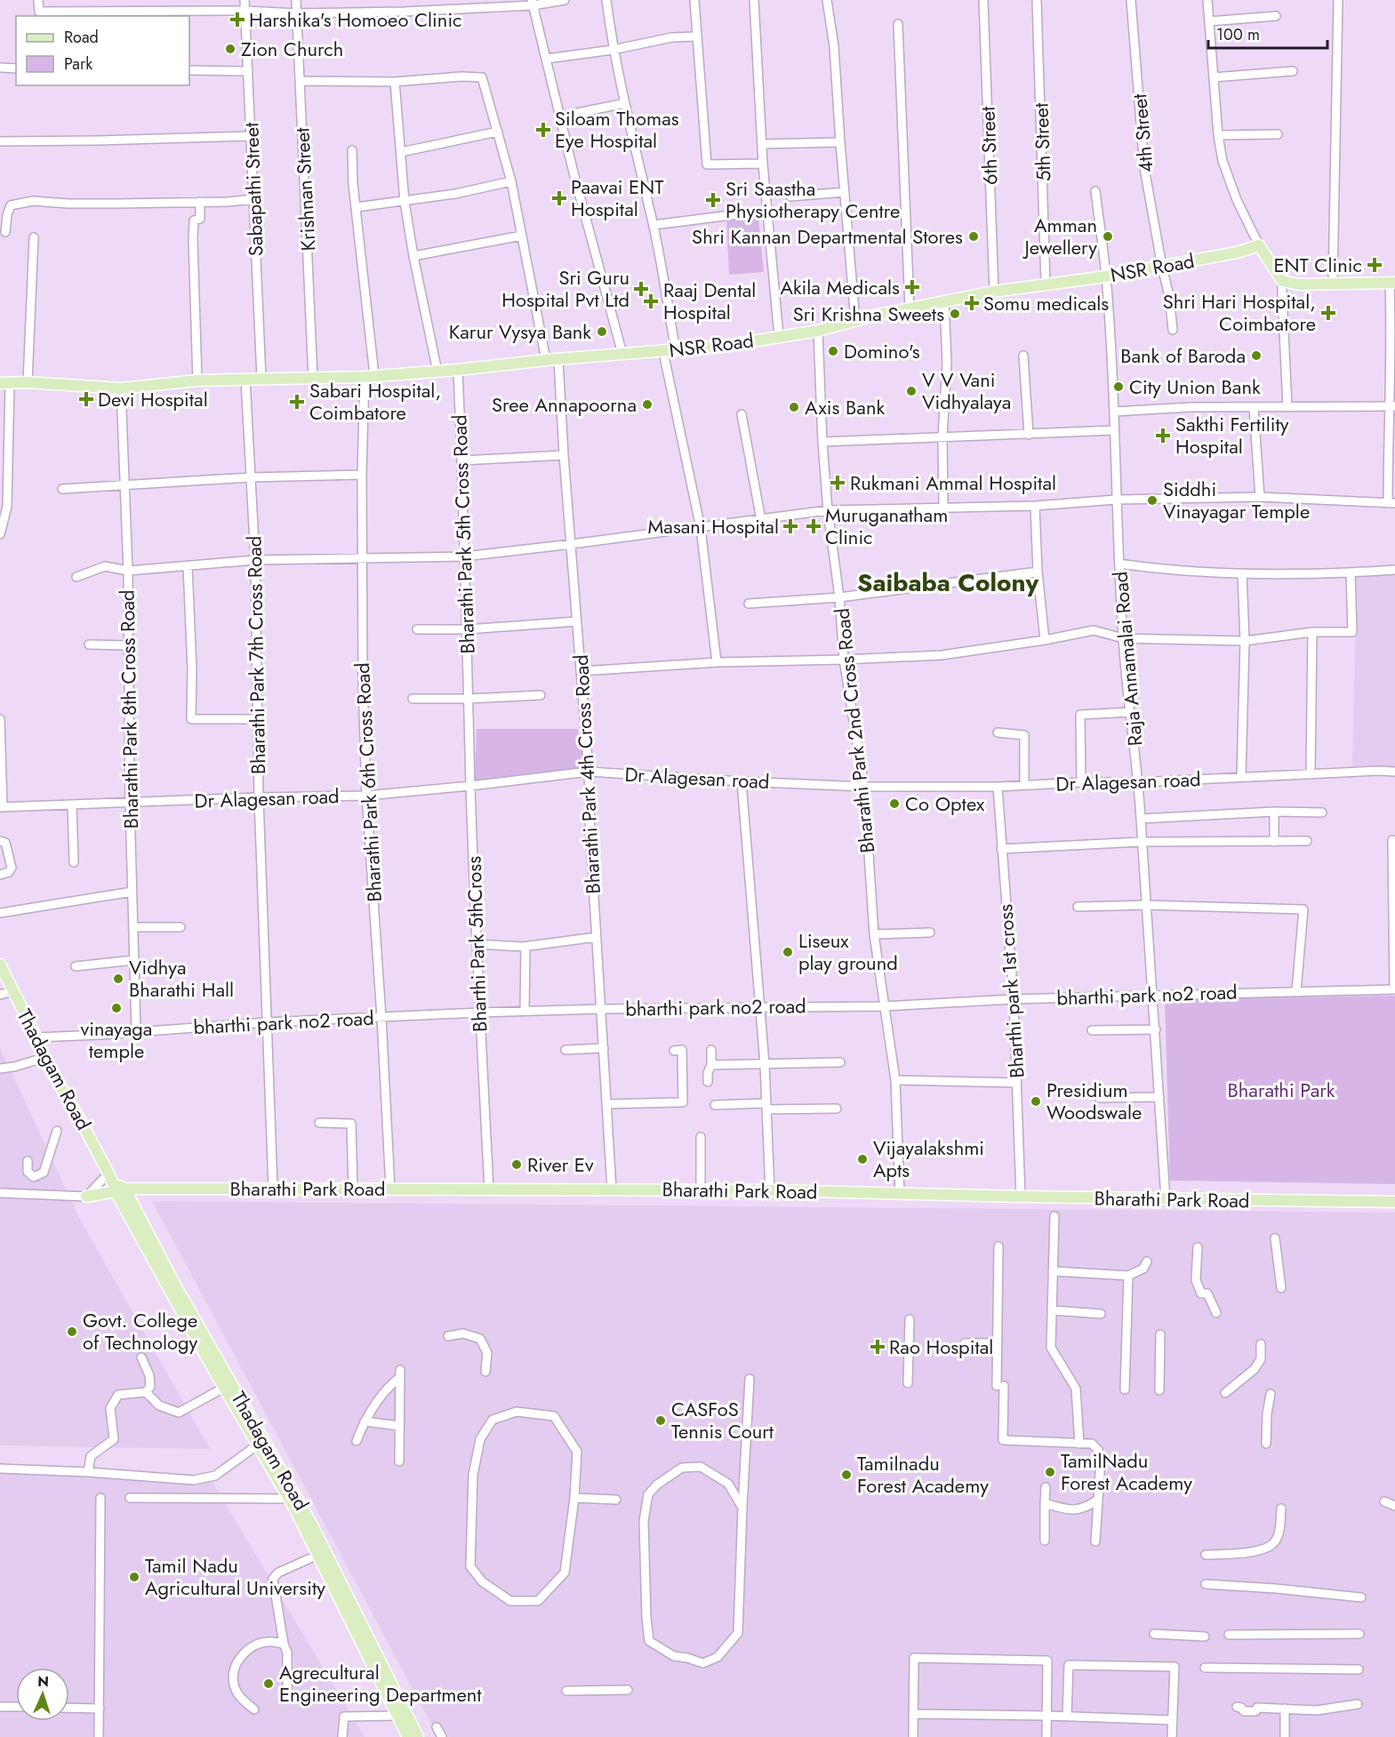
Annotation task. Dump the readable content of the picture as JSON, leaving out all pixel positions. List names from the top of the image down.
{
  "streets": {
    "main road": ["NSR Road", "Thadagam Road", "Bharathi Park Road"],
    "street": [
      "4th Street",
      "5th Street",
      "6th Street",
      "Sabapathi Street",
      "Krishnan Street",
      "Bharathi Park 5th Cross Road",
      "Bharathi Park 7th Cross Road",
      "Raja Annamalai Road",
      "Bharathi Park 8th Cross Road",
      "Bharathi Park 2nd Cross Road",
      "Bharathi Park 4th Cross Road",
      "Dr Alagesan road",
      "Bharathi Park 6th Cross Road",
      "Bharthi Park 5thCross",
      "Bharthi park 1st cross",
      "bharthi park no2 road"
    ]
  },
  "crossings": [
    ["4th Street", "NSR Road"],
    ["5th Street", "NSR Road"],
    ["6th Street", "NSR Road"],
    ["Sabapathi Street", "NSR Road"],
    ["Krishnan Street", "NSR Road"],
    ["NSR Road", "Bharathi Park 5th Cross Road"],
    ["NSR Road", "Bharathi Park 7th Cross Road"],
    ["NSR Road", "Raja Annamalai Road"],
    ["NSR Road", "Bharathi Park 8th Cross Road"],
    ["NSR Road", "Bharathi Park 2nd Cross Road"],
    ["NSR Road", "Bharathi Park 4th Cross Road"],
    ["NSR Road", "Bharathi Park 6th Cross Road"],
    ["Bharathi Park 5th Cross Road", "Bharthi Park 5thCross"],
    ["Bharathi Park 7th Cross Road", "Dr Alagesan road"],
    ["Bharathi Park 7th Cross Road", "bharthi park no2 road"],
    ["Bharathi Park 7th Cross Road", "Bharathi Park Road"],
    ["Raja Annamalai Road", "Dr Alagesan road"],
    ["Raja Annamalai Road", "bharthi park no2 road"],
    ["Raja Annamalai Road", "Bharathi Park Road"],
    ["Bharathi Park 8th Cross Road", "Dr Alagesan road"],
    ["Bharathi Park 8th Cross Road", "bharthi park no2 road"],
    ["Bharathi Park 2nd Cross Road", "Dr Alagesan road"],
    ["Bharathi Park 2nd Cross Road", "bharthi park no2 road"],
    ["Bharathi Park 2nd Cross Road", "Bharathi Park Road"],
    ["Bharathi Park 4th Cross Road", "Dr Alagesan road"],
    ["Bharathi Park 4th Cross Road", "bharthi park no2 road"],
    ["Bharathi Park 4th Cross Road", "Bharathi Park Road"],
    ["Dr Alagesan road", "Bharathi Park 6th Cross Road"],
    ["Dr Alagesan road", "Bharthi Park 5thCross"],
    ["Dr Alagesan road", "Bharthi park 1st cross"],
    ["Bharathi Park 6th Cross Road", "bharthi park no2 road"],
    ["Bharathi Park 6th Cross Road", "Bharathi Park Road"],
    ["Bharthi Park 5thCross", "bharthi park no2 road"],
    ["Bharthi Park 5thCross", "Bharathi Park Road"],
    ["Bharthi park 1st cross", "bharthi park no2 road"],
    ["Bharthi park 1st cross", "Bharathi Park Road"],
    ["bharthi park no2 road", "Thadagam Road"],
    ["Thadagam Road", "Bharathi Park Road"]
  ],
  "districts": ["Saibaba Colony"],
  "parks": ["Bharathi Park"],
  "places": {
    "health": [
      "Harshika's Homoeo Clinic",
      "Siloam Thomas Eye Hospital",
      "Paavai ENT Hospital",
      "Sri Saastha Physiotherapy Centre",
      "ENT Clinic",
      "Akila Medicals",
      "Sri Guru Hospital Pvt Ltd",
      "Raaj Dental Hospital",
      "Somu medicals",
      "Shri Hari Hospital, Coimbatore",
      "Devi Hospital",
      "Sabari Hospital, Coimbatore",
      "Sakthi Fertility Hospital",
      "Rukmani Ammal Hospital",
      "Masani Hospital",
      "Muruganatham Clinic",
      "Rao Hospital"
    ],
    "other": [
      "Zion Church",
      "Shri Kannan Departmental Stores",
      "Amman Jewellery",
      "Sri Krishna Sweets",
      "Karur Vysya Bank",
      "Domino's",
      "Bank of Baroda",
      "City Union Bank",
      "V V Vani Vidhyalaya",
      "Sree Annapoorna",
      "Axis Bank",
      "Siddhi Vinayagar Temple",
      "Co Optex",
      "Liseux play ground",
      "Vidhya Bharathi Hall",
      "vinayaga temple",
      "Presidium Woodswale",
      "Vijayalakshmi Apts",
      "River Ev",
      "Govt. College of Technology",
      "CASFoS Tennis Court",
      "TamilNadu Forest Academy",
      "Tamilnadu Forest Academy",
      "Tamil Nadu Agricultural University",
      "Agrecultural Engineering Department"
    ]
  },
  "legend": ["Road", "Park"],
  "scale_bar": "100 m",
  "north": "top"
}
